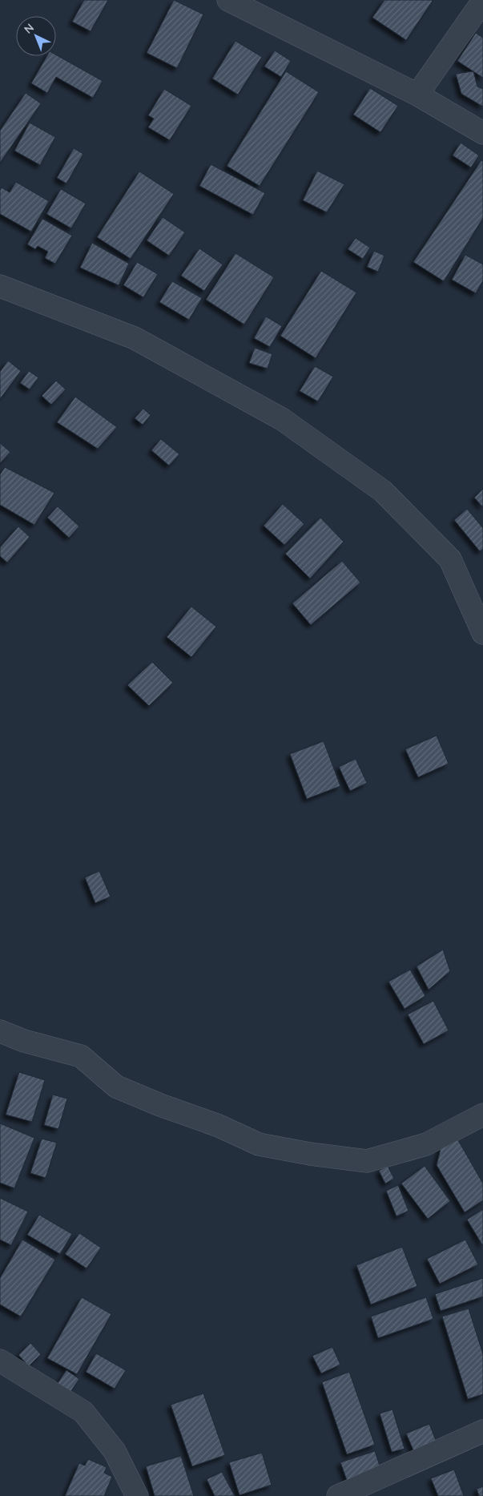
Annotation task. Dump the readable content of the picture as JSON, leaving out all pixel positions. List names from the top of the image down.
{
  "north": "top left"
}
